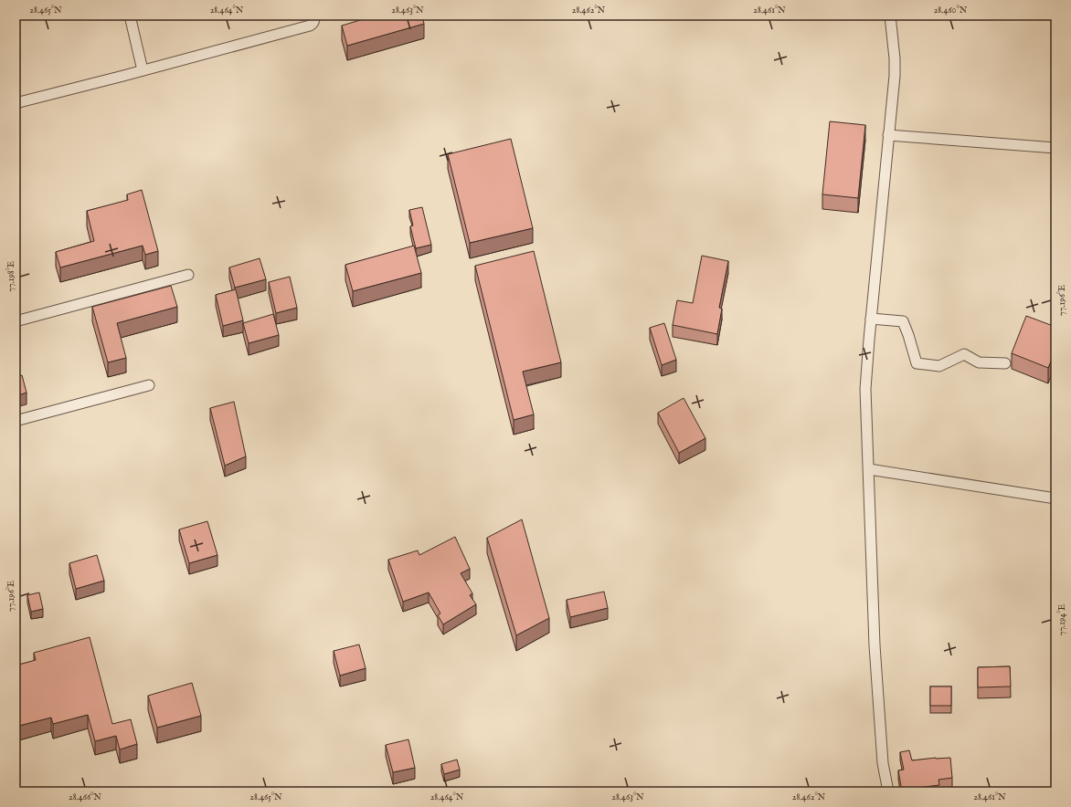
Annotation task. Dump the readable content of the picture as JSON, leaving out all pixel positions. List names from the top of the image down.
{
  "coordinates": [
    "28.465°N",
    "28.464°N",
    "28.463°N",
    "28.462°N",
    "28.461°N",
    "28.460°N",
    "77.198°E",
    "77.196°E",
    "77.194°E",
    "28.466°N"
  ]
}
